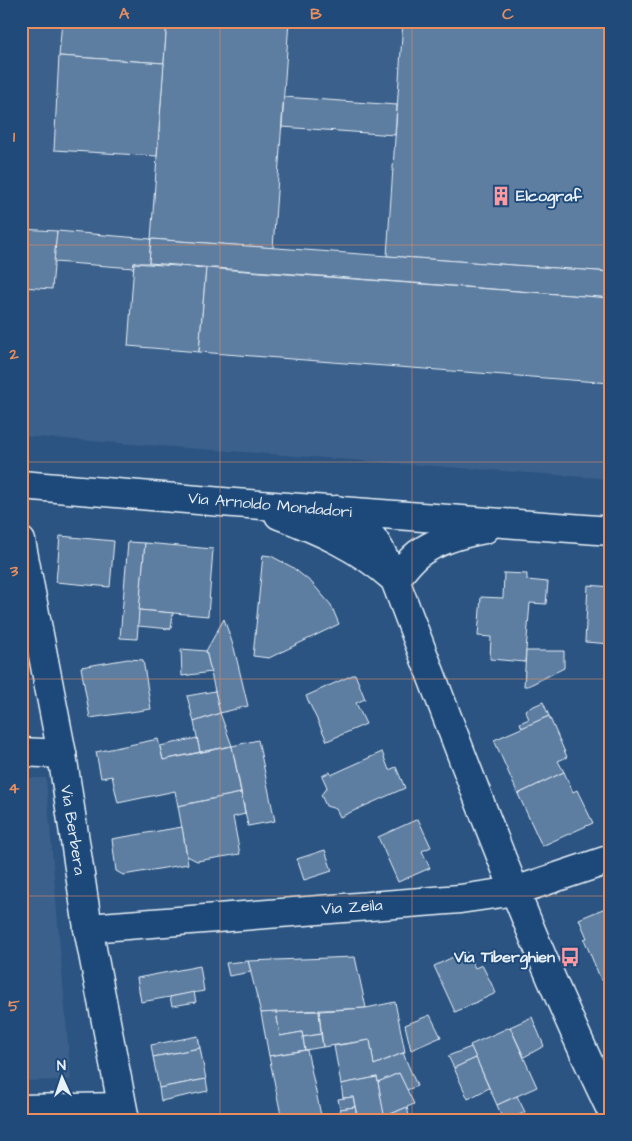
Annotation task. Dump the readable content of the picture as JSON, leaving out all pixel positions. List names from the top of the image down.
{
  "streets": {
    "street": ["Via Arnoldo Mondadori", "Via Berbera", "Via Zeila"]
  },
  "crossings": [
    ["Via Berbera", "Via Zeila"]
  ],
  "places": {
    "building": ["Elcograf"],
    "bus stop": ["Via Tiberghien"]
  },
  "north": "top",
  "grid": {
    "columns": ["A", "B", "C"],
    "rows": [
      "1",
      "2",
      "3",
      "4",
      "5"
    ]
  }
}
